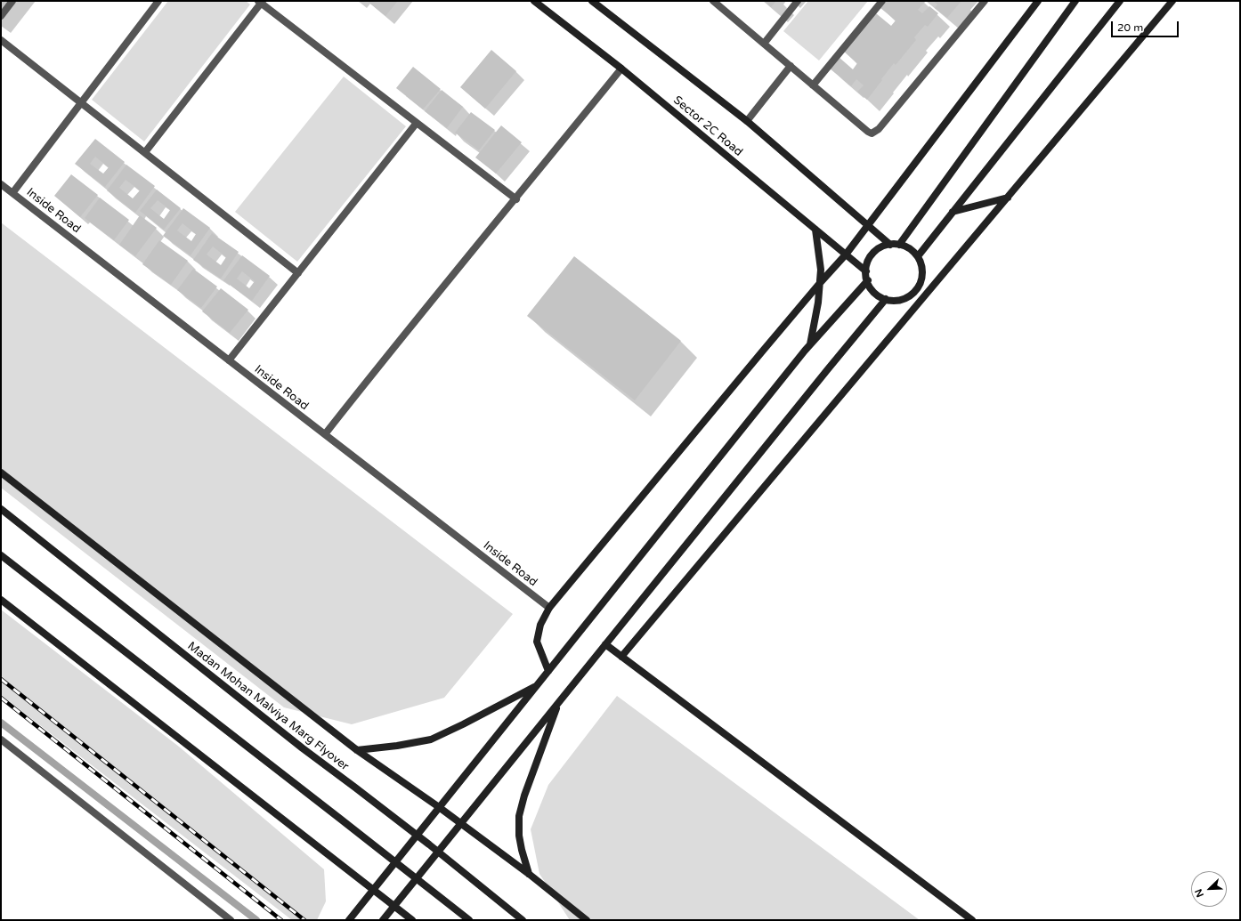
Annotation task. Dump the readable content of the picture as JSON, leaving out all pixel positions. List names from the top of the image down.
{
  "streets": {
    "main road": ["Sector 2C Road", "Madan Mohan Malviya Marg Flyover"],
    "street": ["Inside Road"]
  },
  "scale_bar": "20 m",
  "north": "bottom left"
}
